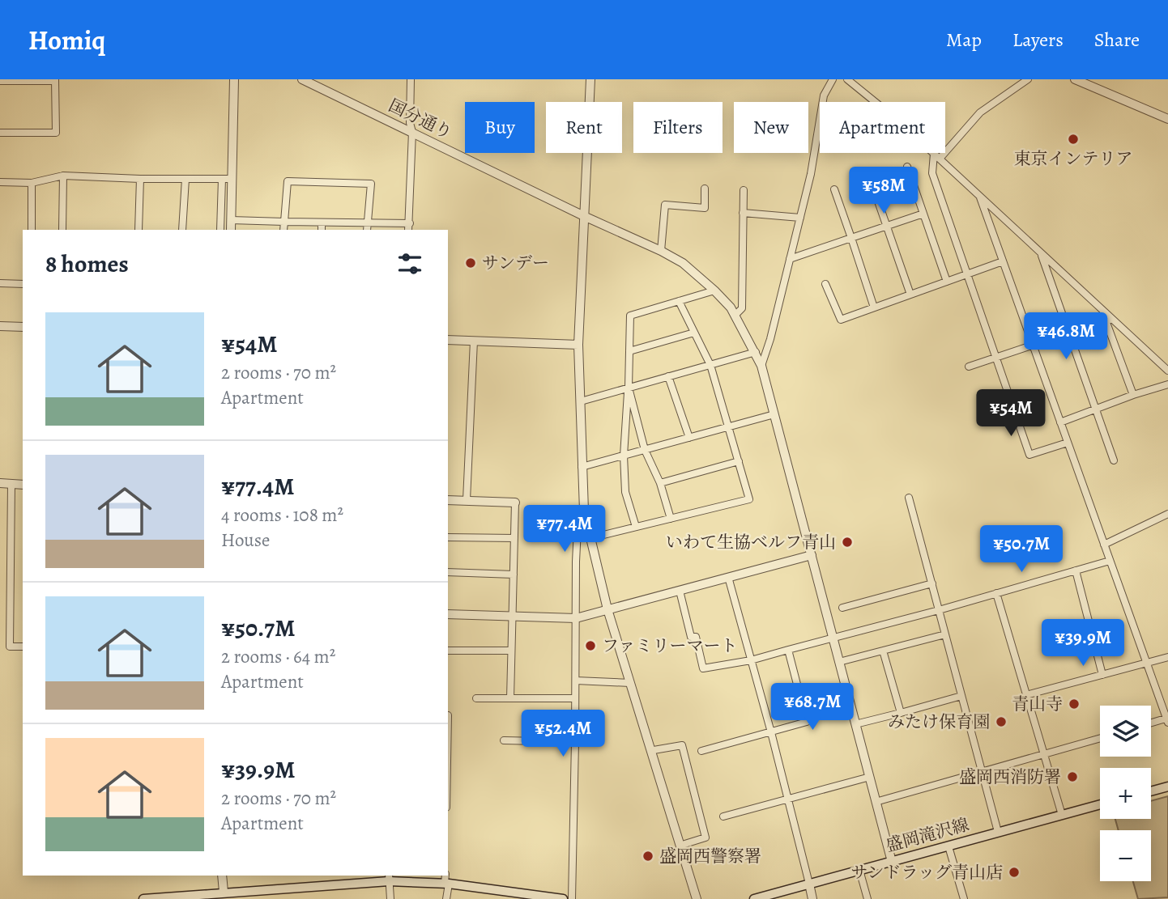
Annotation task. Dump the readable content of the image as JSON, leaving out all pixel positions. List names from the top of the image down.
{
  "streets": {
    "main road": ["盛岡滝沢線"],
    "street": ["国分通り"]
  },
  "crossings": [
    ["国分通り", "盛岡滝沢線"]
  ],
  "places": [
    "東京インテリア",
    "サンデー",
    "いわて生協ベルフ青山",
    "ファミリーマート",
    "青山寺",
    "みたけ保育園",
    "盛岡西消防署",
    "盛岡西警察署",
    "サンドラッグ青山店"
  ],
  "page": {
    "header": "Homiq",
    "nav": ["Map", "Layers", "Share"],
    "chip": [
      "Buy",
      "Rent",
      "Filters",
      "New",
      "Apartment"
    ],
    "price": [
      "¥58M",
      "¥46.8M",
      "¥54M",
      "¥77.4M",
      "¥50.7M",
      "¥39.9M",
      "¥68.7M",
      "¥52.4M"
    ],
    "heading": "8 homes",
    "list": [
      {
        "name": "¥54M",
        "note": "2 rooms · 70 m² · Apartment"
      },
      {
        "name": "¥77.4M",
        "note": "4 rooms · 108 m² · House"
      },
      {
        "name": "¥50.7M",
        "note": "2 rooms · 64 m² · Apartment"
      },
      {
        "name": "¥39.9M",
        "note": "2 rooms · 70 m² · Apartment"
      }
    ],
    "map_buttons": ["+", "−"]
  }
}
